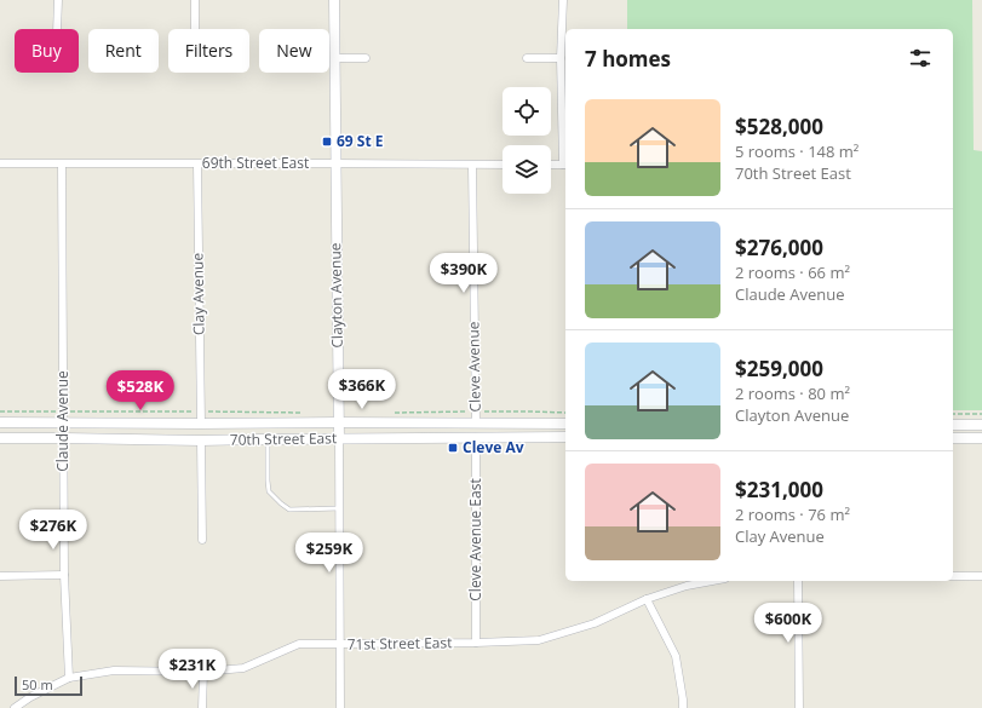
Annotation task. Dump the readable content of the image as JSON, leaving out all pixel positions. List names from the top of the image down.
{
  "streets": {
    "main road": ["Clayton Avenue", "70th Street East"],
    "street": [
      "69th Street East",
      "Clay Avenue",
      "Cleve Avenue",
      "Claude Avenue",
      "Cleve Avenue East",
      "71st Street East"
    ]
  },
  "crossings": [
    ["69th Street East", "Clay Avenue"],
    ["69th Street East", "Clayton Avenue"],
    ["69th Street East", "Cleve Avenue"],
    ["69th Street East", "Claude Avenue"],
    ["Clay Avenue", "70th Street East"],
    ["Clayton Avenue", "70th Street East"],
    ["Clayton Avenue", "71st Street East"],
    ["Cleve Avenue", "70th Street East"],
    ["Claude Avenue", "70th Street East"],
    ["Claude Avenue", "71st Street East"],
    ["70th Street East", "Cleve Avenue East"],
    ["Cleve Avenue East", "71st Street East"]
  ],
  "places": {
    "transit": ["69 St E", "Cleve Av"]
  },
  "scale_bar": "50 m",
  "page": {
    "chip": [
      "Buy",
      "Rent",
      "Filters",
      "New"
    ],
    "heading": "7 homes",
    "list": [
      {
        "name": "$528,000",
        "note": "5 rooms · 148 m² · 70th Street East"
      },
      {
        "name": "$276,000",
        "note": "2 rooms · 66 m² · Claude Avenue"
      },
      {
        "name": "$259,000",
        "note": "2 rooms · 80 m² · Clayton Avenue"
      },
      {
        "name": "$231,000",
        "note": "2 rooms · 76 m² · Clay Avenue"
      }
    ],
    "price": [
      "$390K",
      "$366K",
      "$528K",
      "$276K",
      "$259K",
      "$600K",
      "$231K"
    ],
    "scale": "50 m"
  }
}
